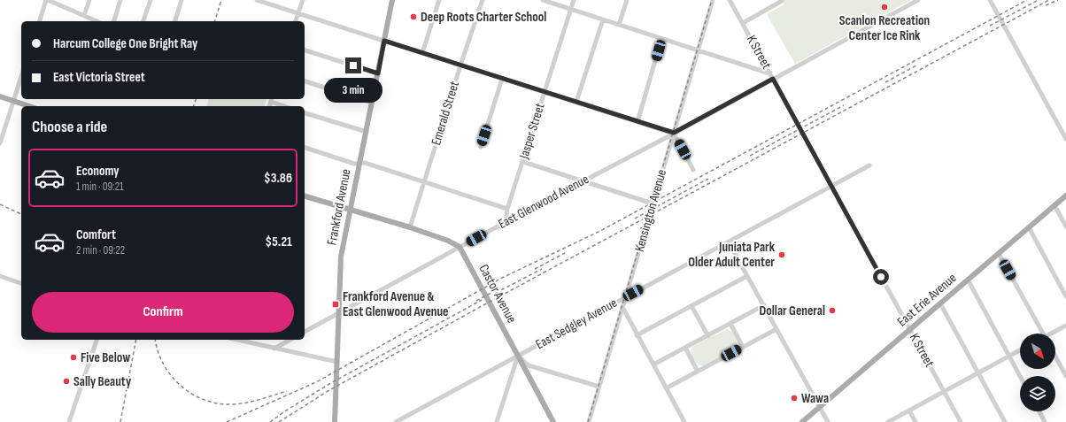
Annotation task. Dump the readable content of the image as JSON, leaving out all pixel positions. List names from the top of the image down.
{
  "streets": {
    "main road": ["Frankford Avenue", "Castor Avenue", "East Erie Avenue"],
    "street": [
      "K Street",
      "Emerald Street",
      "Jasper Street",
      "East Glenwood Avenue",
      "Kensington Avenue",
      "East Sedgley Avenue"
    ]
  },
  "crossings": [
    ["K Street", "East Glenwood Avenue"],
    ["K Street", "East Erie Avenue"],
    ["K Street", "East Sedgley Avenue"],
    ["Jasper Street", "East Glenwood Avenue"],
    ["East Glenwood Avenue", "Frankford Avenue"],
    ["East Glenwood Avenue", "Kensington Avenue"],
    ["East Glenwood Avenue", "Castor Avenue"],
    ["Kensington Avenue", "East Sedgley Avenue"],
    ["Castor Avenue", "East Sedgley Avenue"]
  ],
  "places": {
    "other": [
      "Scanlon Recreation Center Ice Rink",
      "Deep Roots Charter School",
      "Juniata Park Older Adult Center",
      "Dollar General",
      "Five Below",
      "Sally Beauty",
      "Wawa"
    ],
    "transit": ["Frankford Avenue & East Glenwood Avenue"]
  },
  "north": "bottom right",
  "page": {
    "banner": ["Harcum College One Bright Ray", "East Victoria Street"],
    "bubble": "3 min",
    "heading": "Choose a ride",
    "list": [
      {
        "name": "Economy",
        "note": "1 min · 09:21",
        "value": "$3.86"
      },
      {
        "name": "Comfort",
        "note": "2 min · 09:22",
        "value": "$5.21"
      }
    ],
    "buttons": "Confirm"
  }
}
